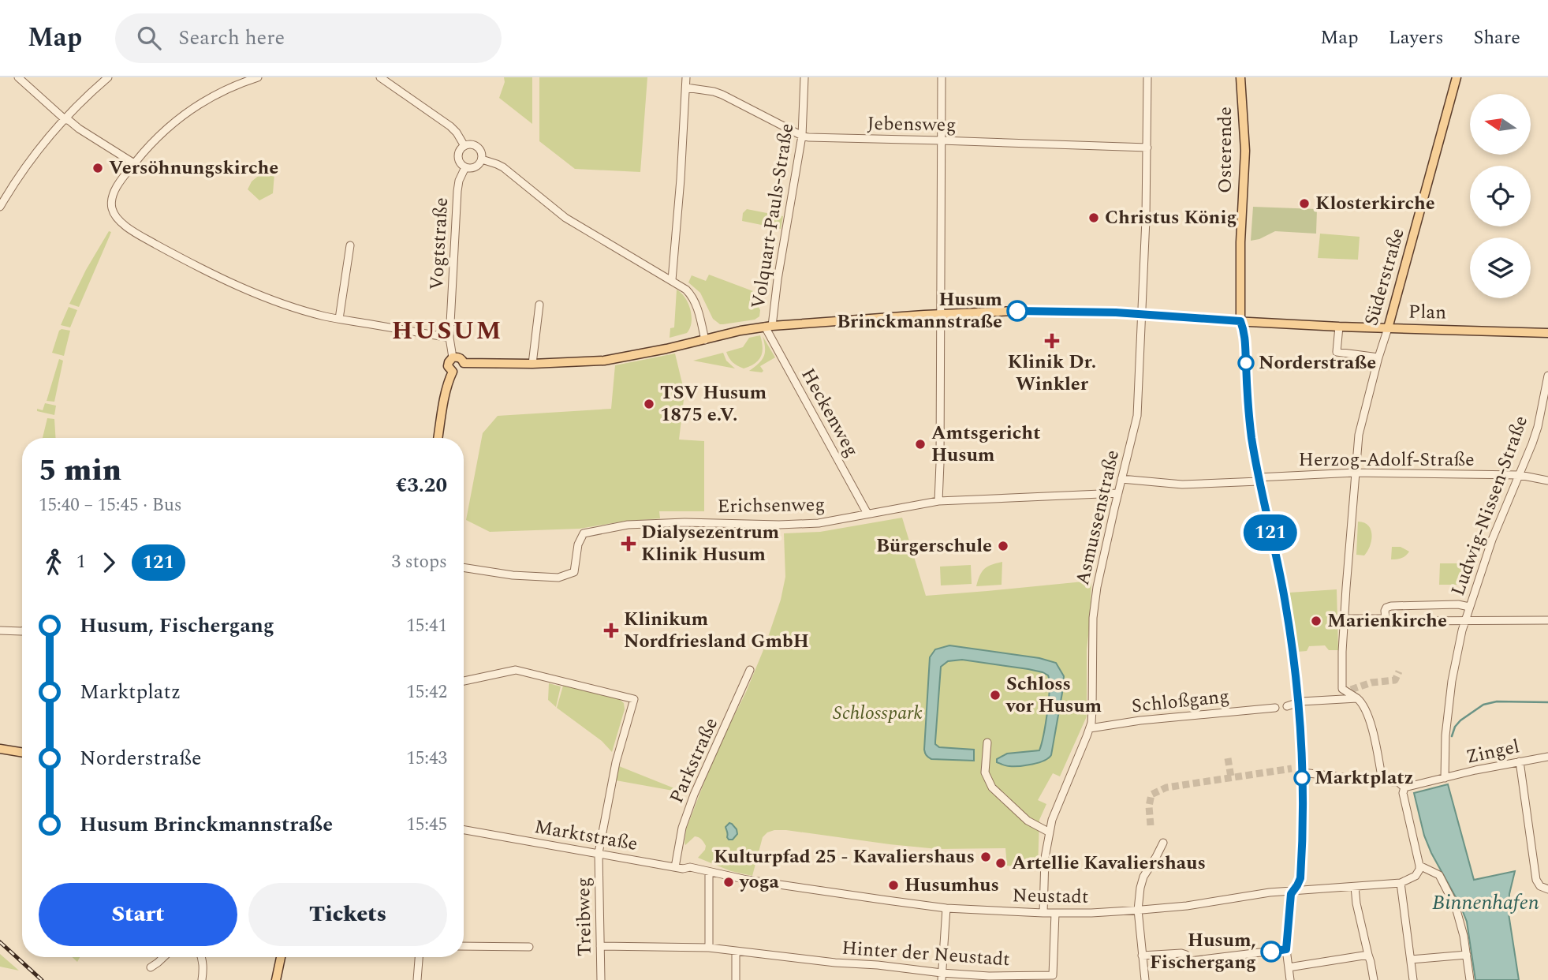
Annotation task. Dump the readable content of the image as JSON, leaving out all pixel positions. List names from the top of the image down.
{
  "streets": {
    "main road": ["Osterende", "Süderstraße", "Plan"],
    "street": [
      "Jebensweg",
      "Volquart-Pauls-Straße",
      "Vogtstraße",
      "Heckenweg",
      "Herzog-Adolf-Straße",
      "Erichsenweg",
      "Ludwig-Nissen-Straße",
      "Asmussenstraße",
      "Schloßgang",
      "Zingel",
      "Parkstraße",
      "Marktstraße",
      "Neustadt",
      "Treibweg",
      "Hinter der Neustadt"
    ]
  },
  "crossings": [
    ["Jebensweg", "Volquart-Pauls-Straße"],
    ["Jebensweg", "Asmussenstraße"],
    ["Osterende", "Plan"],
    ["Volquart-Pauls-Straße", "Plan"],
    ["Volquart-Pauls-Straße", "Heckenweg"],
    ["Vogtstraße", "Plan"],
    ["Süderstraße", "Plan"],
    ["Süderstraße", "Herzog-Adolf-Straße"],
    ["Plan", "Heckenweg"],
    ["Plan", "Asmussenstraße"],
    ["Heckenweg", "Erichsenweg"],
    ["Herzog-Adolf-Straße", "Ludwig-Nissen-Straße"],
    ["Herzog-Adolf-Straße", "Asmussenstraße"],
    ["Erichsenweg", "Asmussenstraße"],
    ["Ludwig-Nissen-Straße", "Zingel"],
    ["Asmussenstraße", "Schloßgang"],
    ["Asmussenstraße", "Neustadt"],
    ["Parkstraße", "Marktstraße"],
    ["Marktstraße", "Neustadt"],
    ["Marktstraße", "Treibweg"],
    ["Neustadt", "Hinter der Neustadt"],
    ["Treibweg", "Hinter der Neustadt"]
  ],
  "districts": ["HUSUM"],
  "water": ["Binnenhafen"],
  "parks": ["Schlosspark"],
  "places": {
    "other": [
      "Versöhnungskirche",
      "Klosterkirche",
      "Christus König",
      "Husum Brinckmannstraße",
      "Norderstraße",
      "TSV Husum 1875 e.V.",
      "Amtsgericht Husum",
      "Bürgerschule",
      "Marienkirche",
      "Schloss vor Husum",
      "Marktplatz",
      "Kulturpfad 25 - Kavaliershaus",
      "Artellie Kavaliershaus",
      "yoga",
      "Husumhus",
      "Husum, Fischergang"
    ],
    "health": ["Klinik Dr. Winkler", "Dialysezentrum Klinik Husum", "Klinikum Nordfriesland GmbH"]
  },
  "lines": ["bus line 121"],
  "north": "left",
  "page": {
    "header": "Map",
    "search": "Search here",
    "nav": ["Map", "Layers", "Share"],
    "on_map": "121",
    "heading": ["5 min", "15:40 – 15:45 · Bus", "€3.20"],
    "legs": ["1", "121", "3 stops"],
    "list": [
      {
        "name": "Husum, Fischergang",
        "value": "15:41"
      },
      {
        "name": "Marktplatz",
        "value": "15:42"
      },
      {
        "name": "Norderstraße",
        "value": "15:43"
      },
      {
        "name": "Husum Brinckmannstraße",
        "value": "15:45"
      }
    ],
    "buttons": ["Start", "Tickets"]
  }
}
